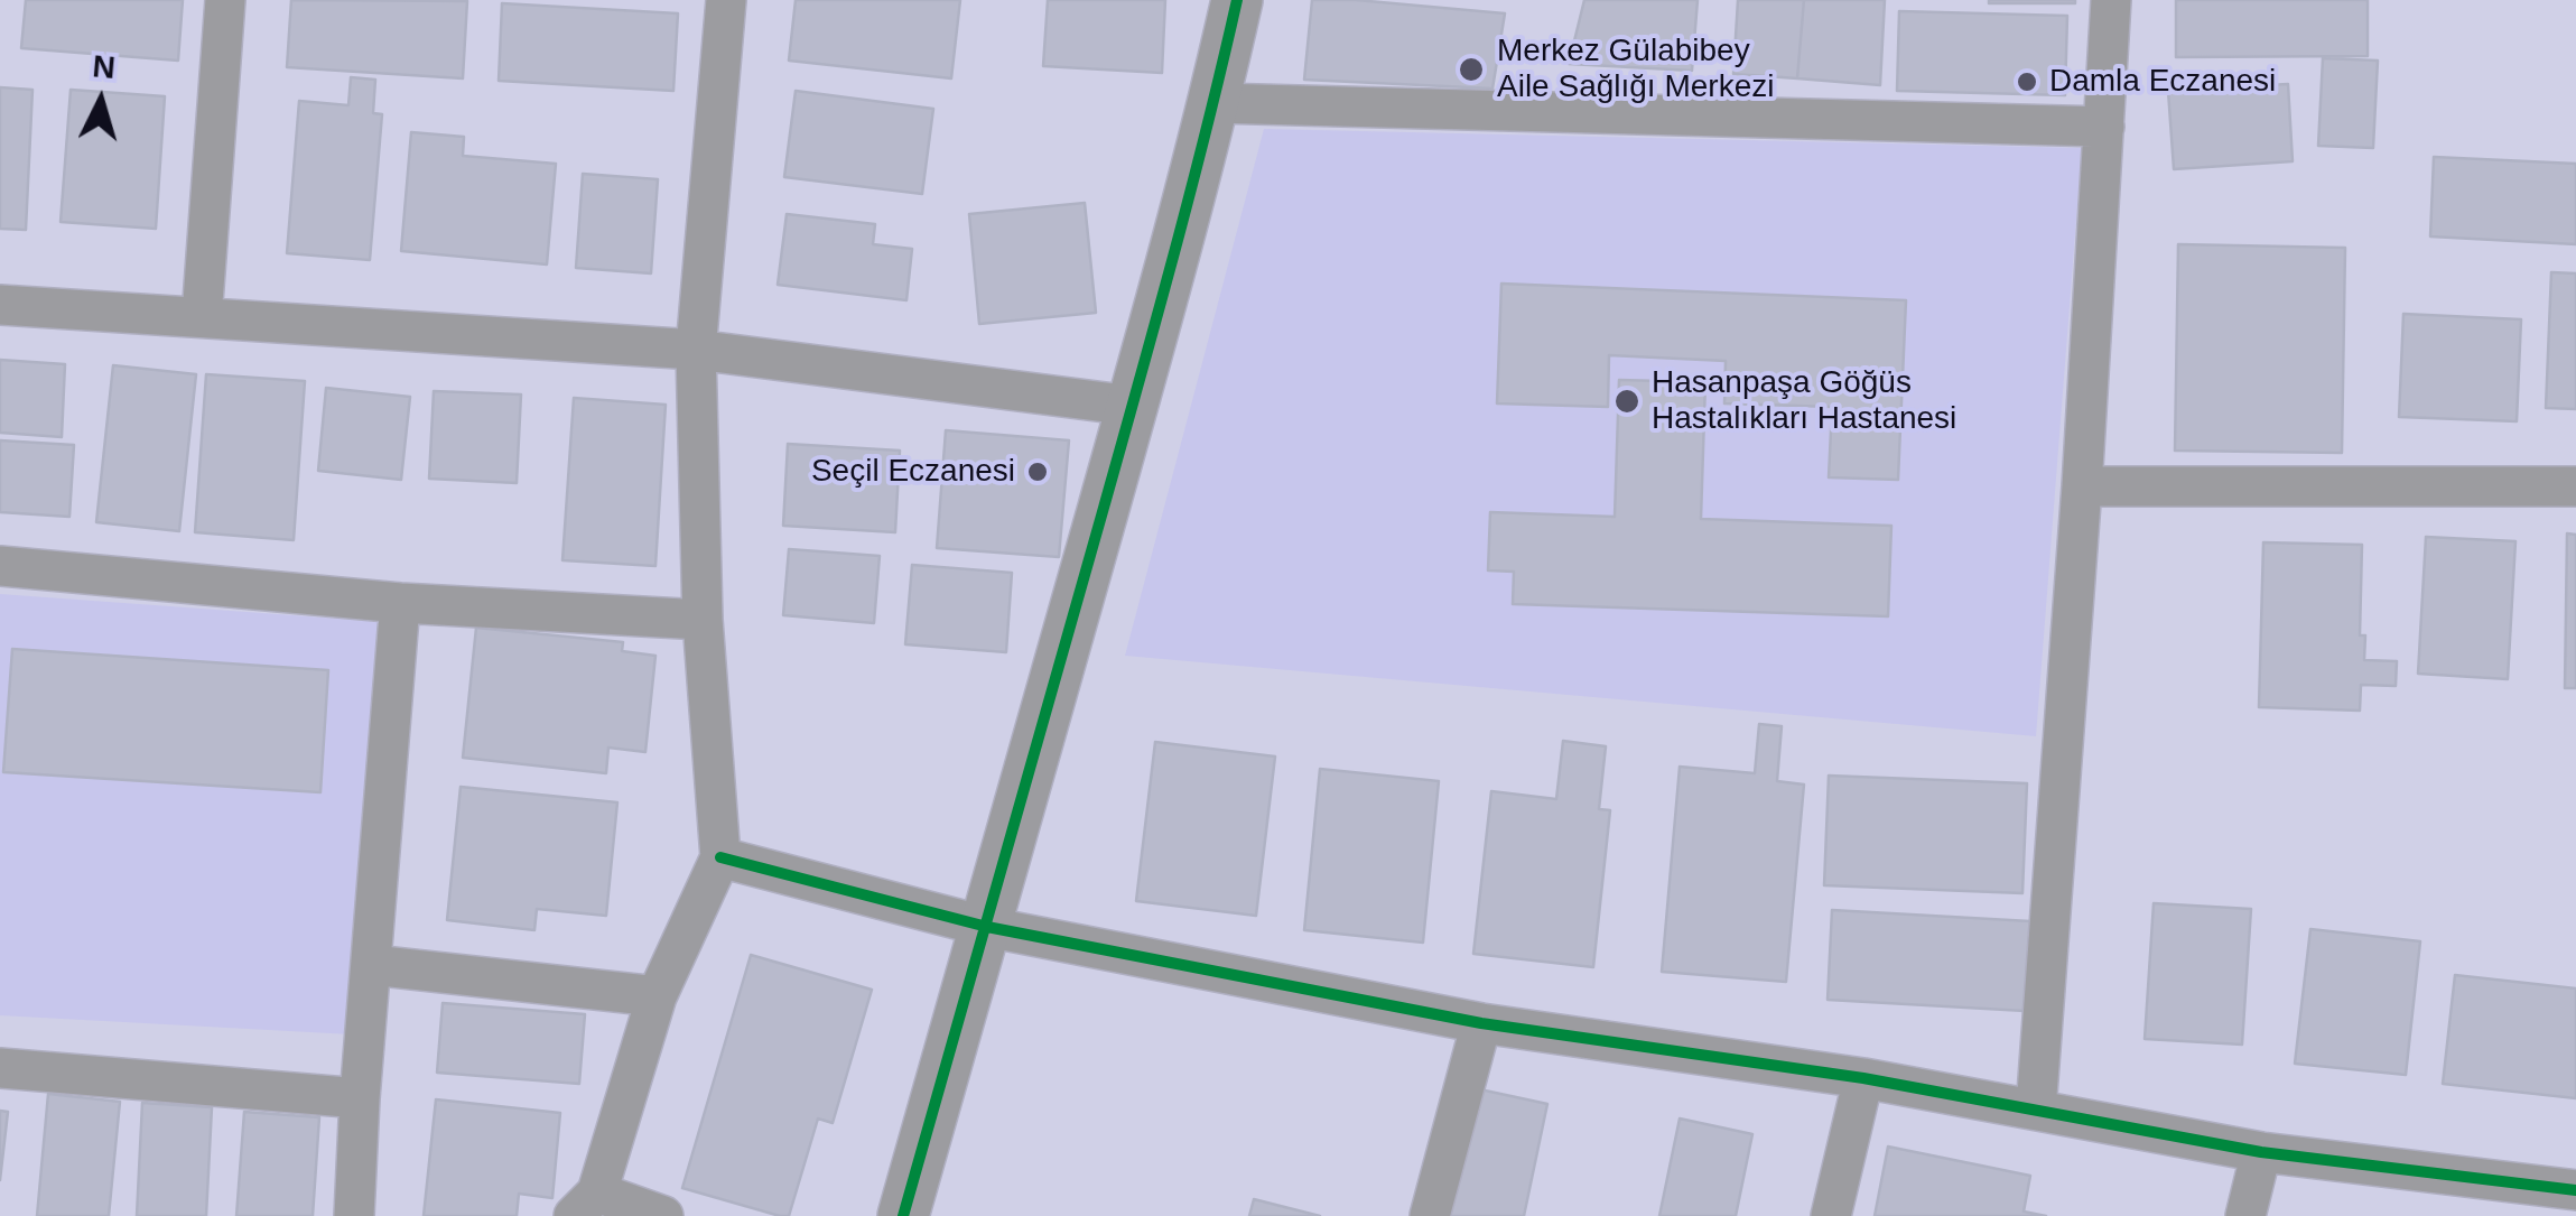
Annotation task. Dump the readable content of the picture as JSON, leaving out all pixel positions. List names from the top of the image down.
{
  "places": [
    "Merkez Gülabibey Aile Sağlığı Merkezi",
    "Damla Eczanesi",
    "Hasanpaşa Göğüs Hastalıkları Hastanesi",
    "Seçil Eczanesi"
  ],
  "north": "top"
}
